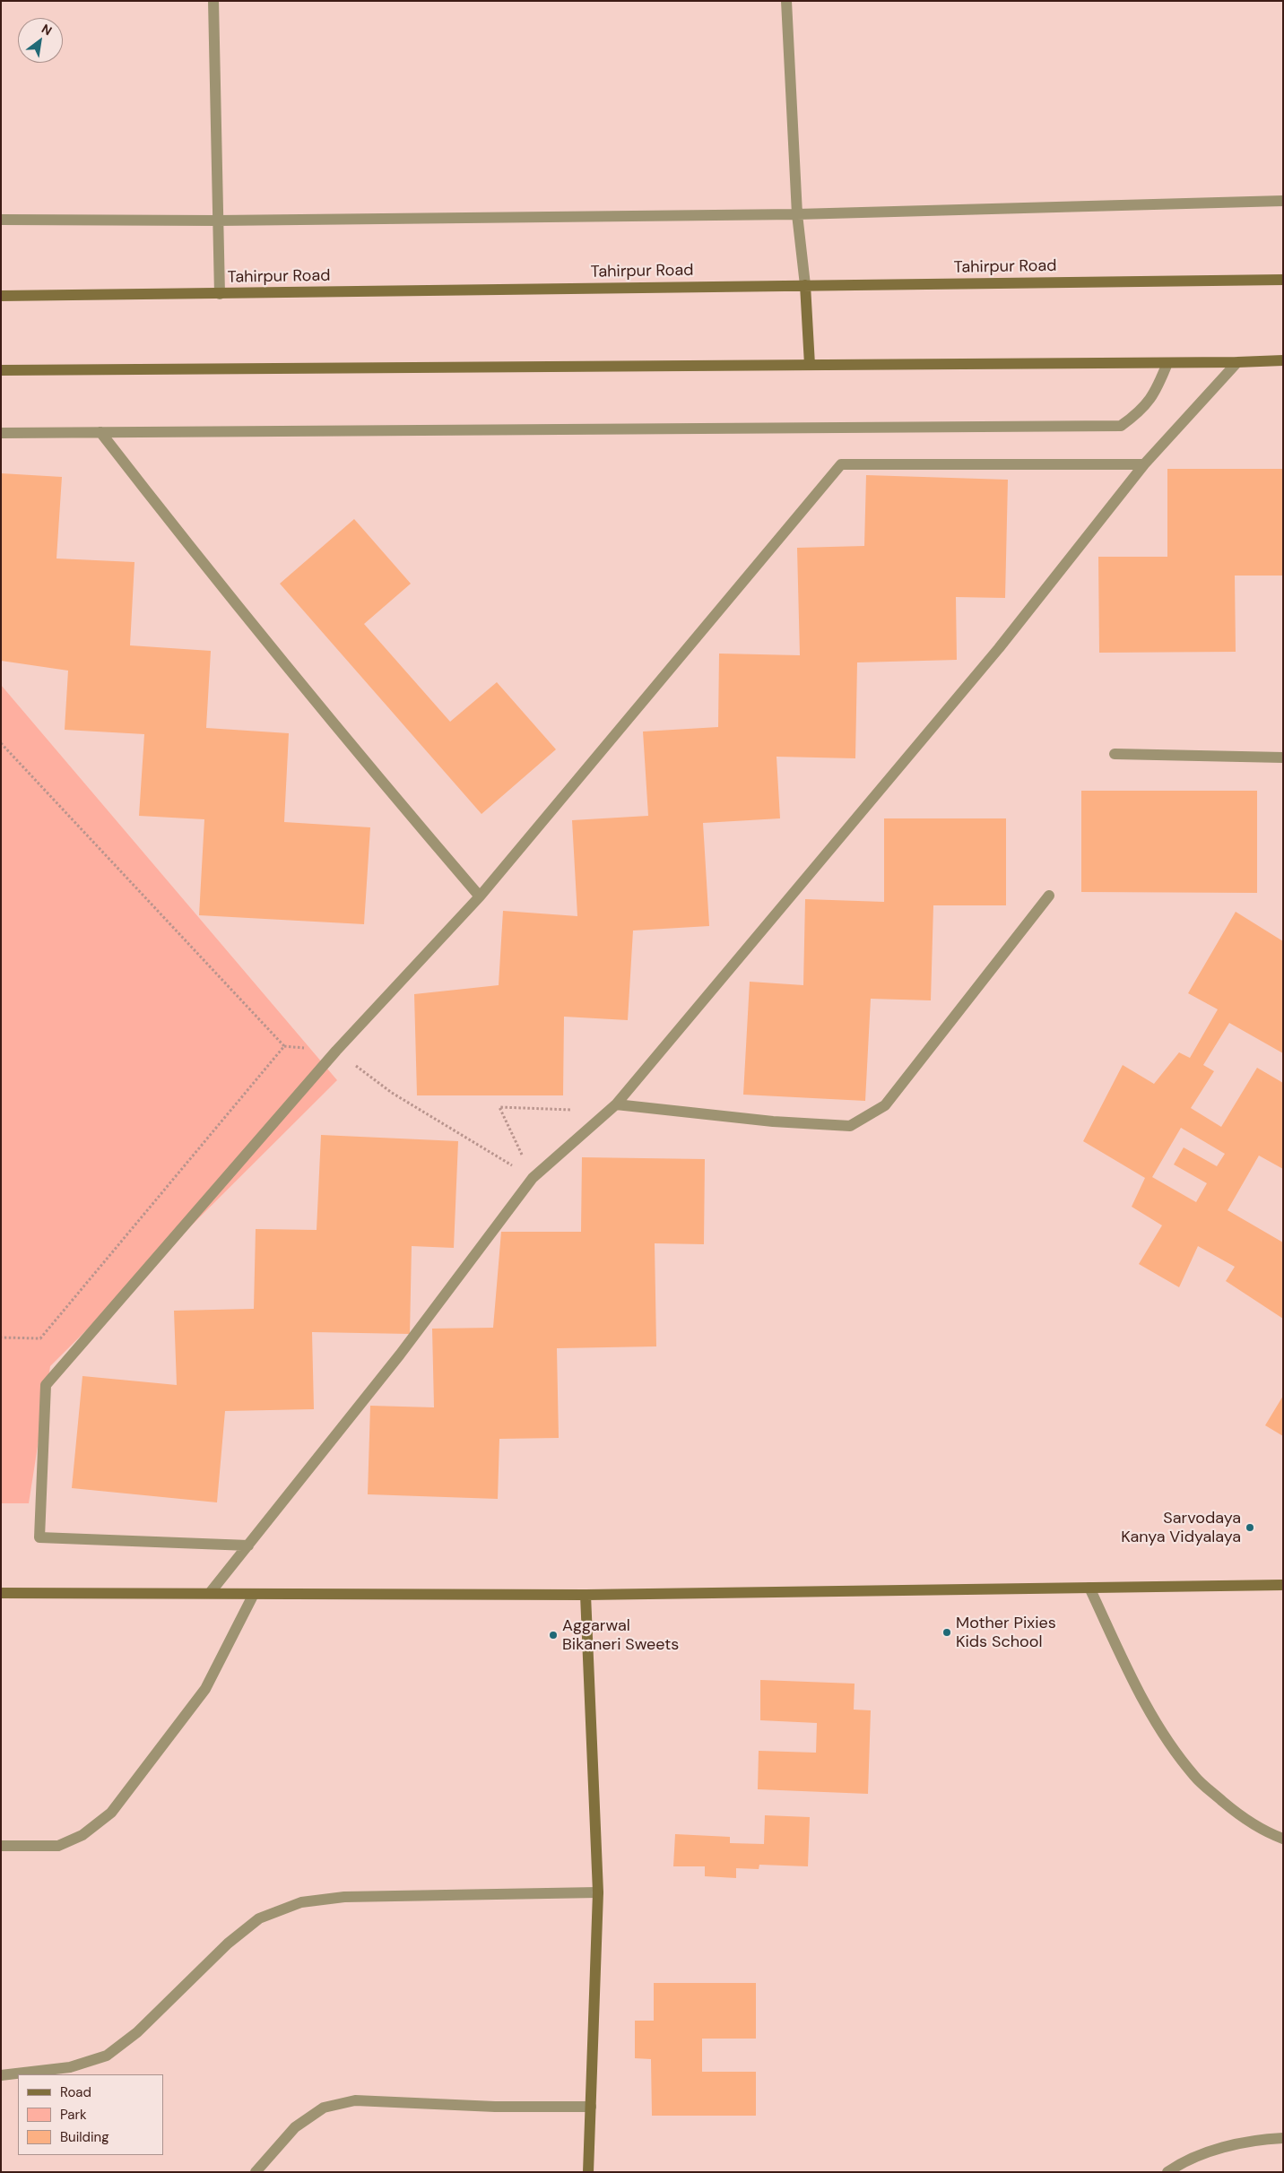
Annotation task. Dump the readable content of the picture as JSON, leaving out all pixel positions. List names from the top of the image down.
{
  "streets": {
    "main road": ["Tahirpur Road"]
  },
  "places": ["Sarvodaya Kanya Vidyalaya", "Mother Pixies Kids School", "Aggarwal Bikaneri Sweets"],
  "legend": ["Road", "Park", "Building"],
  "north": "top right"
}
